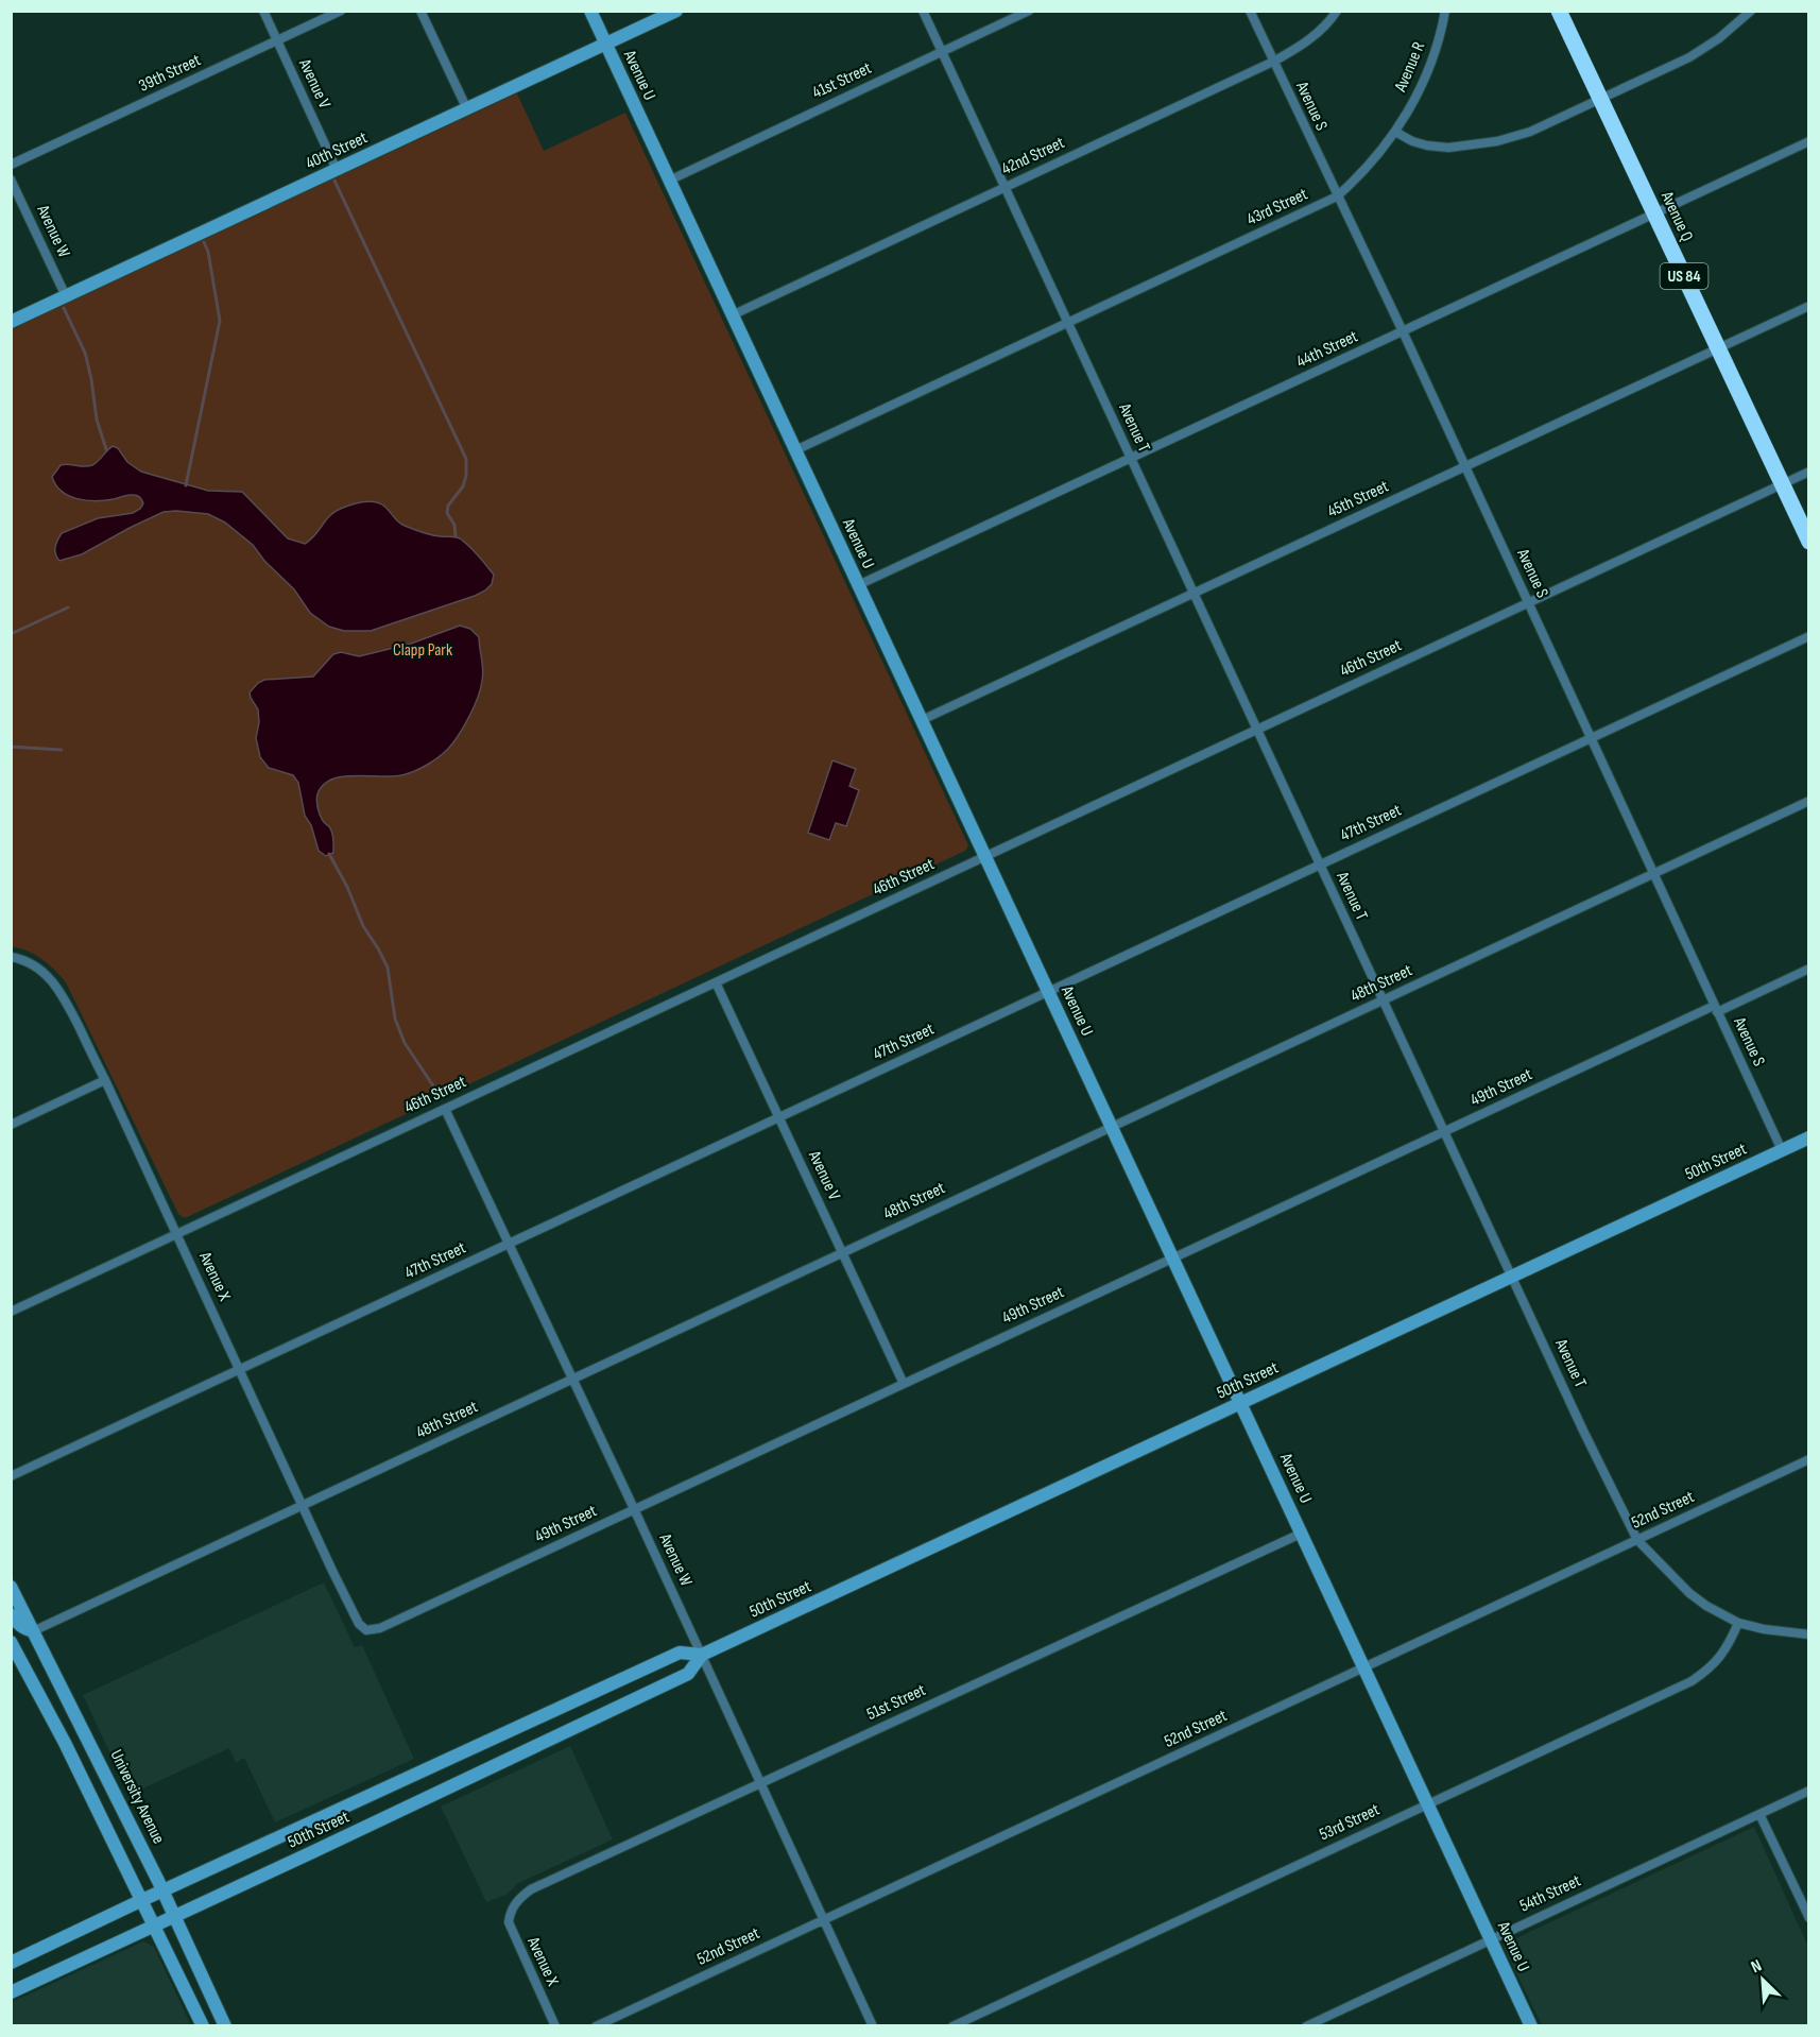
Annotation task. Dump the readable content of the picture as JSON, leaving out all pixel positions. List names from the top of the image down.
{
  "streets": {
    "highway": ["Avenue Q", "US 84"],
    "main road": [
      "Avenue U",
      "40th Street",
      "50th Street",
      "University Avenue"
    ],
    "street": [
      "Avenue R",
      "39th Street",
      "41st Street",
      "Avenue V",
      "Avenue S",
      "42nd Street",
      "43rd Street",
      "Avenue W",
      "44th Street",
      "Avenue T",
      "45th Street",
      "46th Street",
      "47th Street",
      "48th Street",
      "49th Street",
      "Avenue X",
      "52nd Street",
      "51st Street",
      "53rd Street",
      "54th Street"
    ]
  },
  "crossings": [
    ["Avenue R", "43rd Street"],
    ["39th Street", "Avenue V"],
    ["Avenue U", "41st Street"],
    ["Avenue U", "40th Street"],
    ["Avenue U", "42nd Street"],
    ["Avenue U", "43rd Street"],
    ["Avenue U", "44th Street"],
    ["Avenue U", "45th Street"],
    ["Avenue U", "46th Street"],
    ["Avenue U", "47th Street"],
    ["Avenue U", "48th Street"],
    ["Avenue U", "49th Street"],
    ["Avenue U", "50th Street"],
    ["Avenue U", "52nd Street"],
    ["Avenue U", "51st Street"],
    ["Avenue U", "53rd Street"],
    ["Avenue U", "54th Street"],
    ["41st Street", "Avenue T"],
    ["Avenue V", "40th Street"],
    ["Avenue V", "46th Street"],
    ["Avenue V", "47th Street"],
    ["Avenue V", "48th Street"],
    ["Avenue V", "49th Street"],
    ["Avenue S", "42nd Street"],
    ["Avenue S", "43rd Street"],
    ["Avenue S", "44th Street"],
    ["Avenue S", "45th Street"],
    ["Avenue S", "46th Street"],
    ["Avenue S", "47th Street"],
    ["Avenue S", "48th Street"],
    ["Avenue S", "49th Street"],
    ["Avenue S", "50th Street"],
    ["40th Street", "Avenue W"],
    ["42nd Street", "Avenue T"],
    ["43rd Street", "Avenue T"],
    ["Avenue Q", "44th Street"],
    ["Avenue Q", "45th Street"],
    ["Avenue Q", "46th Street"],
    ["Avenue W", "46th Street"],
    ["Avenue W", "47th Street"],
    ["Avenue W", "48th Street"],
    ["Avenue W", "49th Street"],
    ["Avenue W", "50th Street"],
    ["Avenue W", "52nd Street"],
    ["Avenue W", "51st Street"],
    ["44th Street", "Avenue T"],
    ["Avenue T", "45th Street"],
    ["Avenue T", "46th Street"],
    ["Avenue T", "47th Street"],
    ["Avenue T", "48th Street"],
    ["Avenue T", "49th Street"],
    ["Avenue T", "50th Street"],
    ["Avenue T", "52nd Street"],
    ["Avenue T", "53rd Street"],
    ["46th Street", "Avenue X"],
    ["47th Street", "Avenue X"],
    ["48th Street", "Avenue X"],
    ["48th Street", "University Avenue"],
    ["49th Street", "Avenue X"],
    ["50th Street", "University Avenue"],
    ["Avenue X", "51st Street"]
  ],
  "parks": ["Clapp Park"],
  "north": "top left"
}
